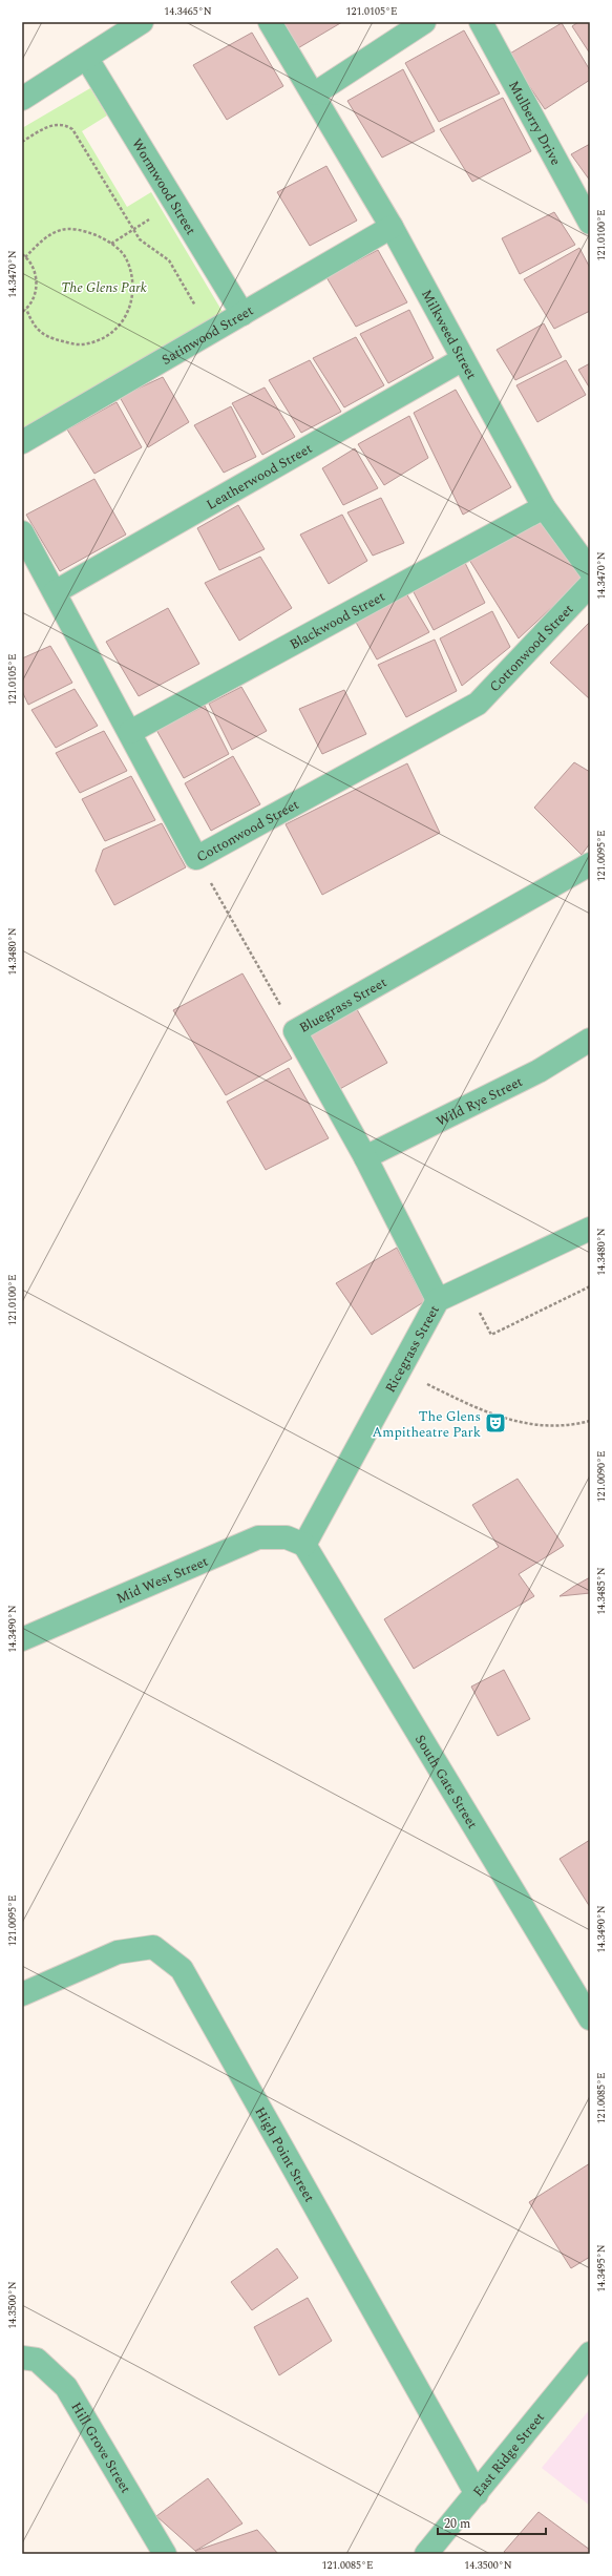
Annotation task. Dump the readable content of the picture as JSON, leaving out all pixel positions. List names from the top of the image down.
{
  "streets": {
    "street": [
      "Mulberry Drive",
      "Wormwood Street",
      "Milkweed Street",
      "Satinwood Street",
      "Leatherwood Street",
      "Blackwood Street",
      "Cottonwood Street",
      "Bluegrass Street",
      "Wild Rye Street",
      "Ricegrass Street",
      "Mid West Street",
      "South Gate Street",
      "High Point Street",
      "Hill Grove Street",
      "East Ridge Street"
    ]
  },
  "crossings": [
    ["Wormwood Street", "Satinwood Street"],
    ["Milkweed Street", "Satinwood Street"],
    ["Milkweed Street", "Leatherwood Street"],
    ["Milkweed Street", "Blackwood Street"],
    ["Leatherwood Street", "Cottonwood Street"],
    ["Blackwood Street", "Cottonwood Street"],
    ["Bluegrass Street", "Wild Rye Street"],
    ["Bluegrass Street", "Ricegrass Street"],
    ["Ricegrass Street", "Mid West Street"],
    ["Ricegrass Street", "South Gate Street"],
    ["Mid West Street", "South Gate Street"],
    ["High Point Street", "East Ridge Street"]
  ],
  "parks": ["The Glens Park"],
  "places": {
    "theatre": ["The Glens Ampitheatre Park"]
  },
  "scale_bar": "20 m",
  "coordinates": [
    "14.3465°N",
    "121.0105°E",
    "121.0100°E",
    "14.3470°N",
    "121.0095°E",
    "14.3480°N",
    "121.0090°E",
    "14.3485°N",
    "14.3490°N",
    "121.0085°E",
    "14.3495°N",
    "14.3500°N"
  ]
}
